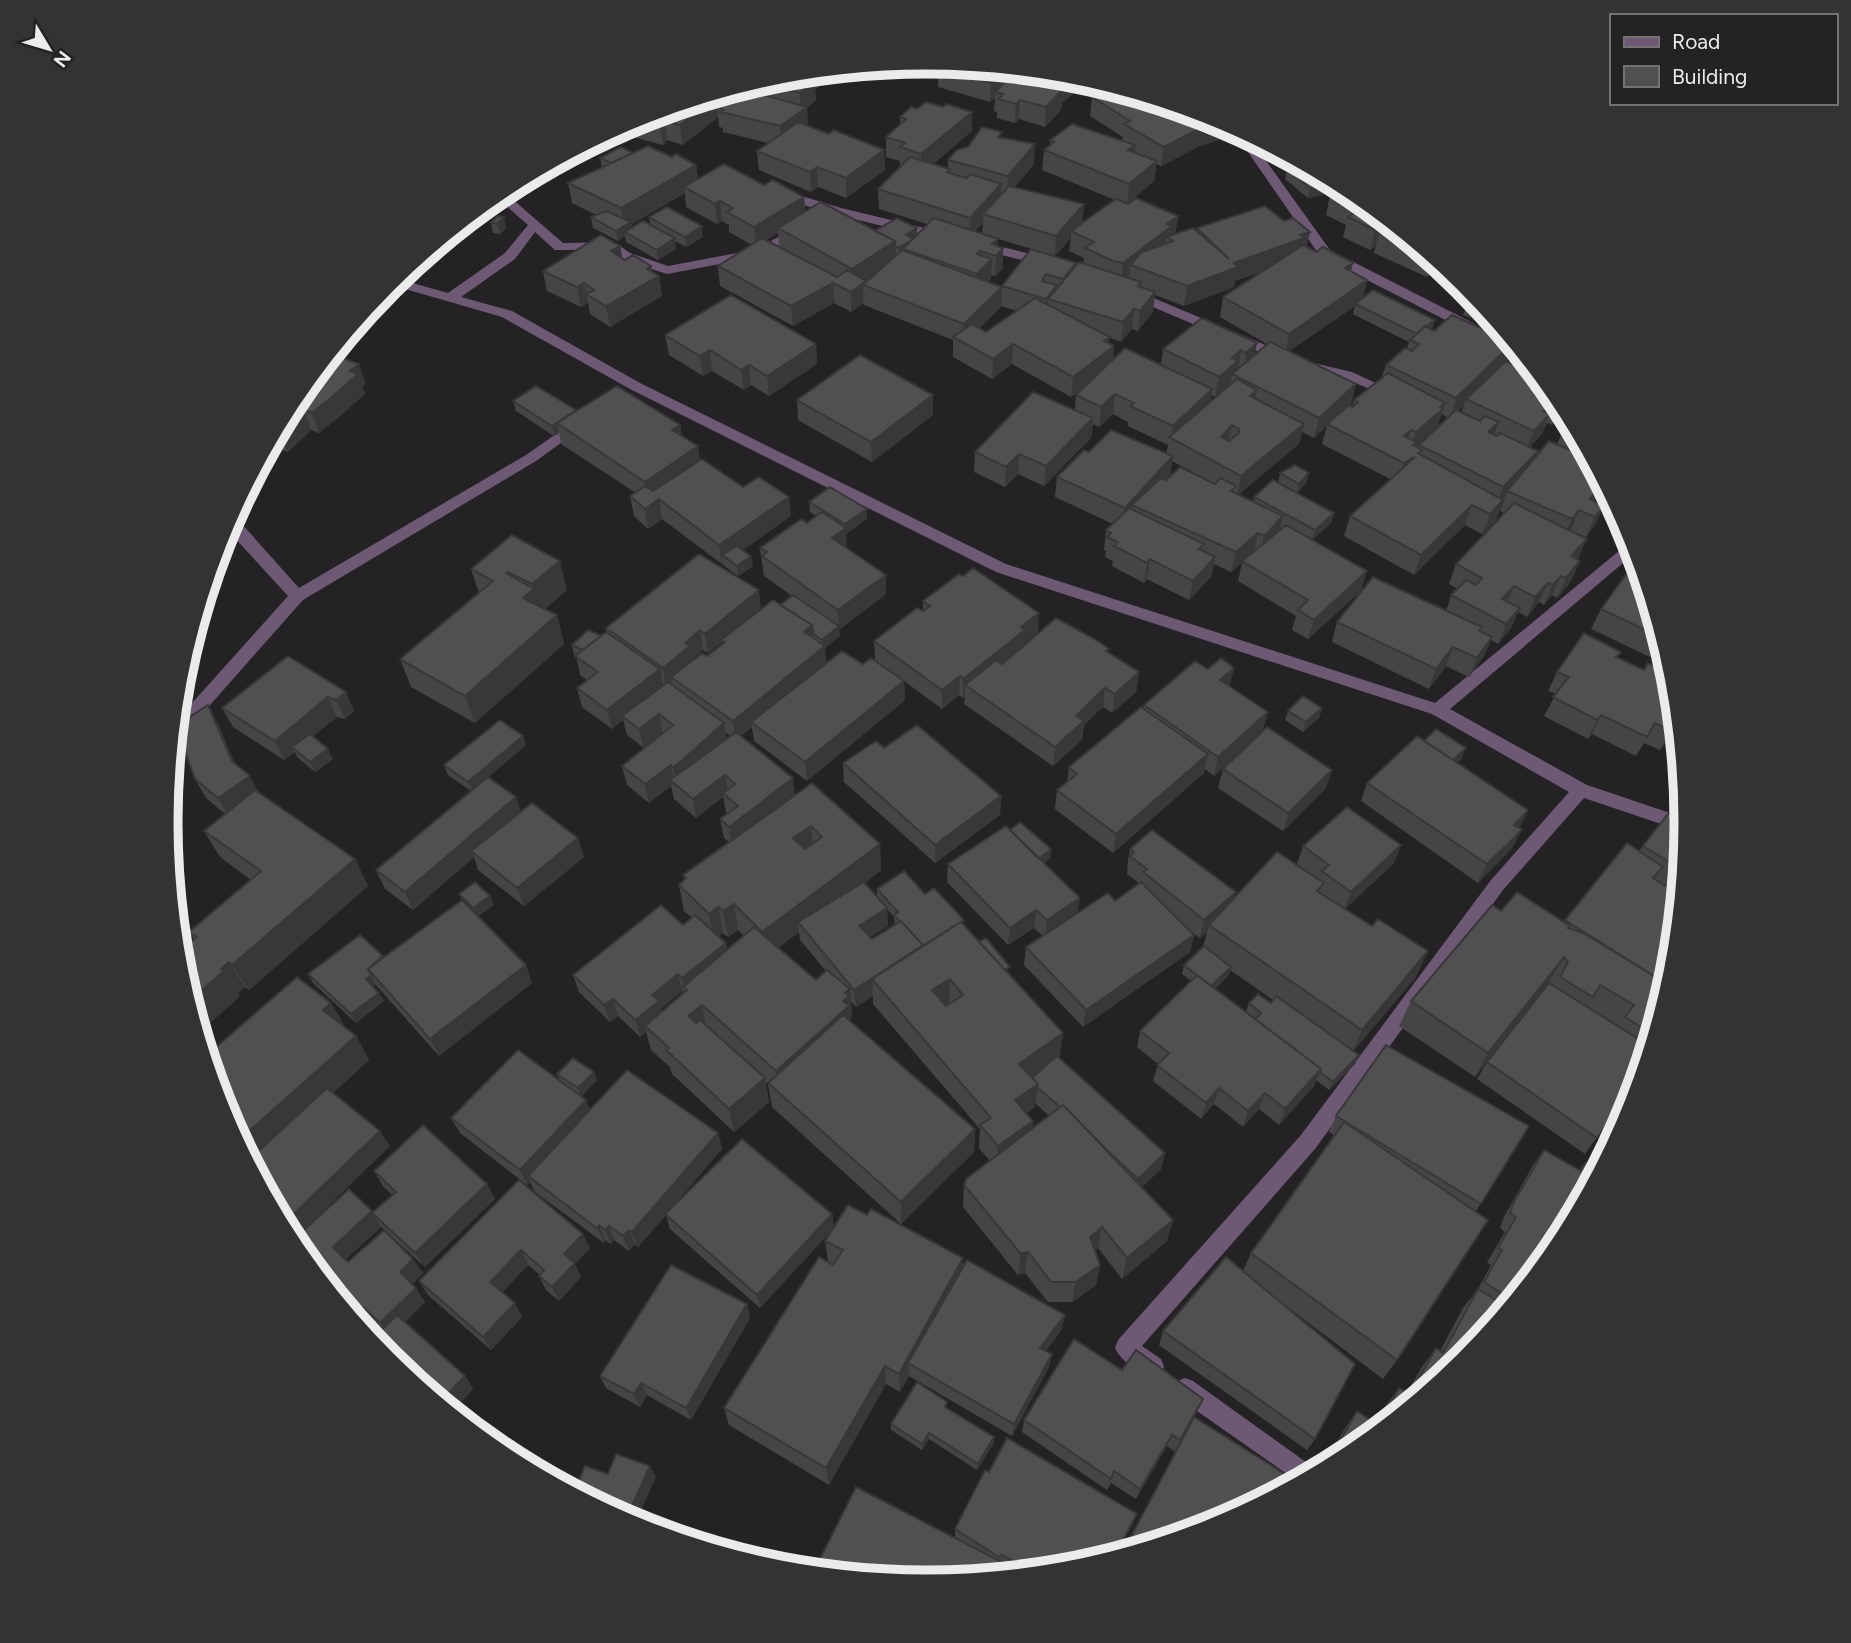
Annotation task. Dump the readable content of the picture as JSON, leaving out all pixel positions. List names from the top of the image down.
{
  "legend": ["Road", "Building"],
  "north": "bottom right"
}
